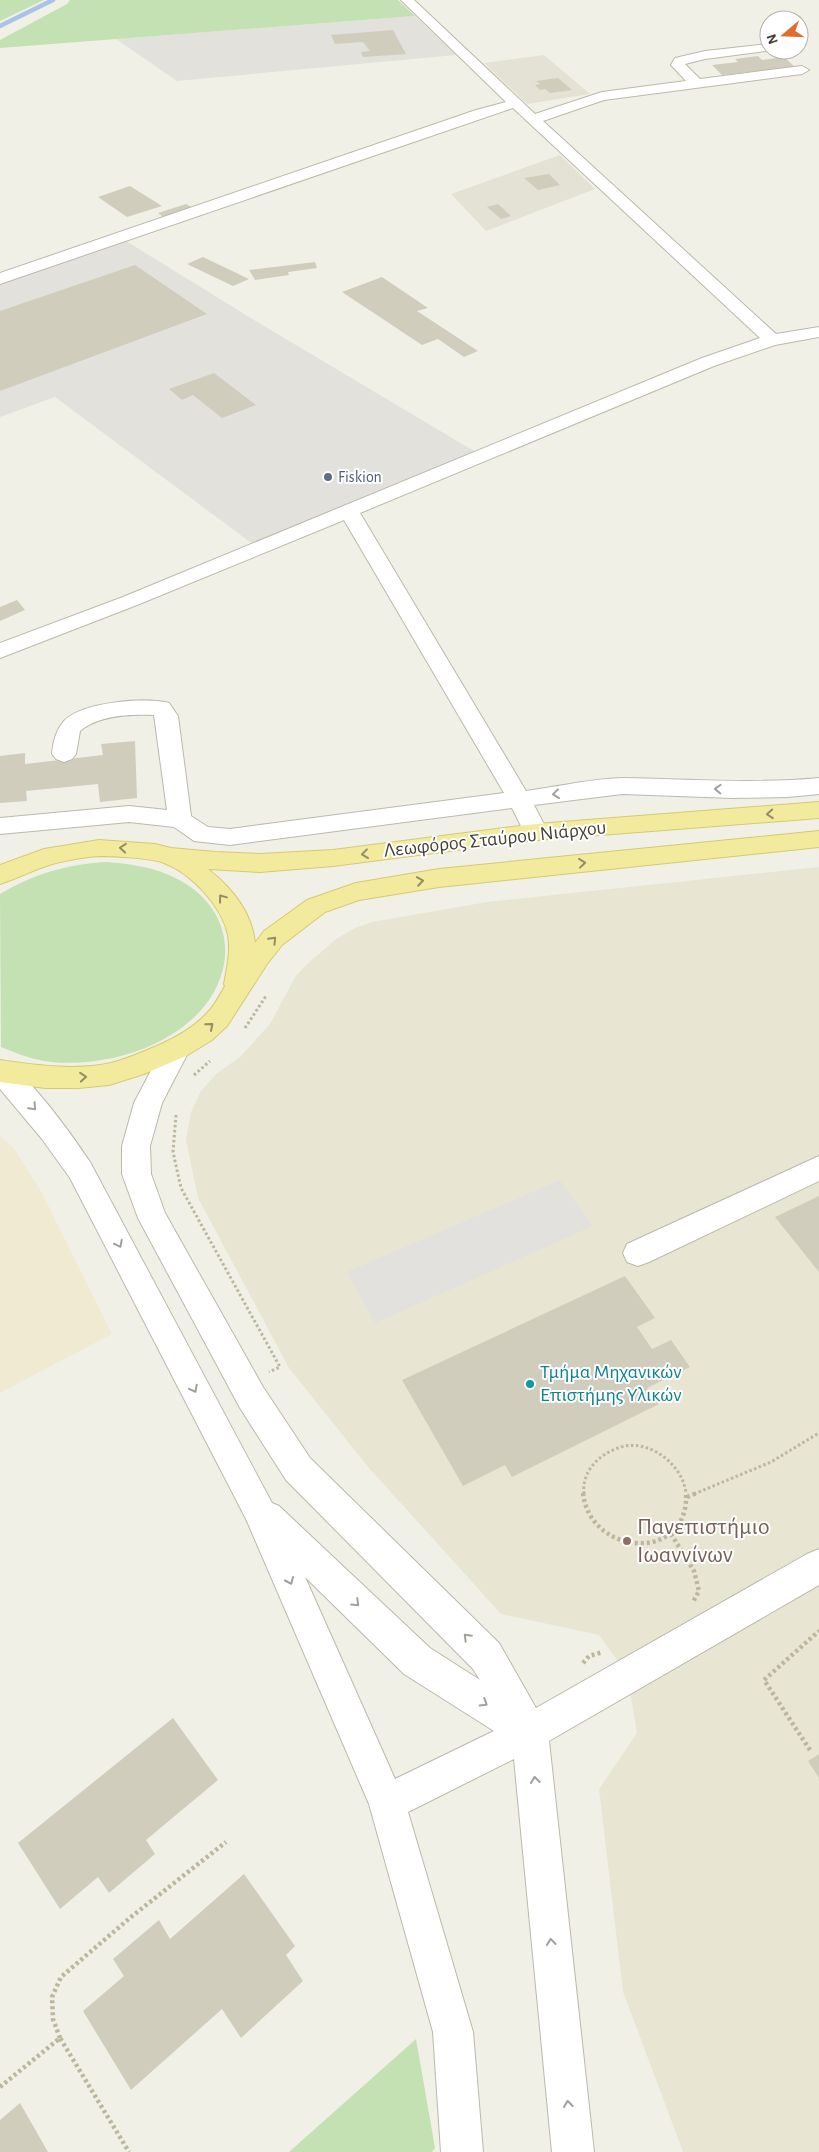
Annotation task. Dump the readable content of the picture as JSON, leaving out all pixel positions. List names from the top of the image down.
{
  "streets": {
    "main road": ["Λεωφόρος Σταύρου Νιάρχου"]
  },
  "places": ["Fiskion", "Τμήμα Μηχανικών Επιστήμης Υλικών", "Πανεπιστήμιο Ιωαννίνων"],
  "north": "left"
}
